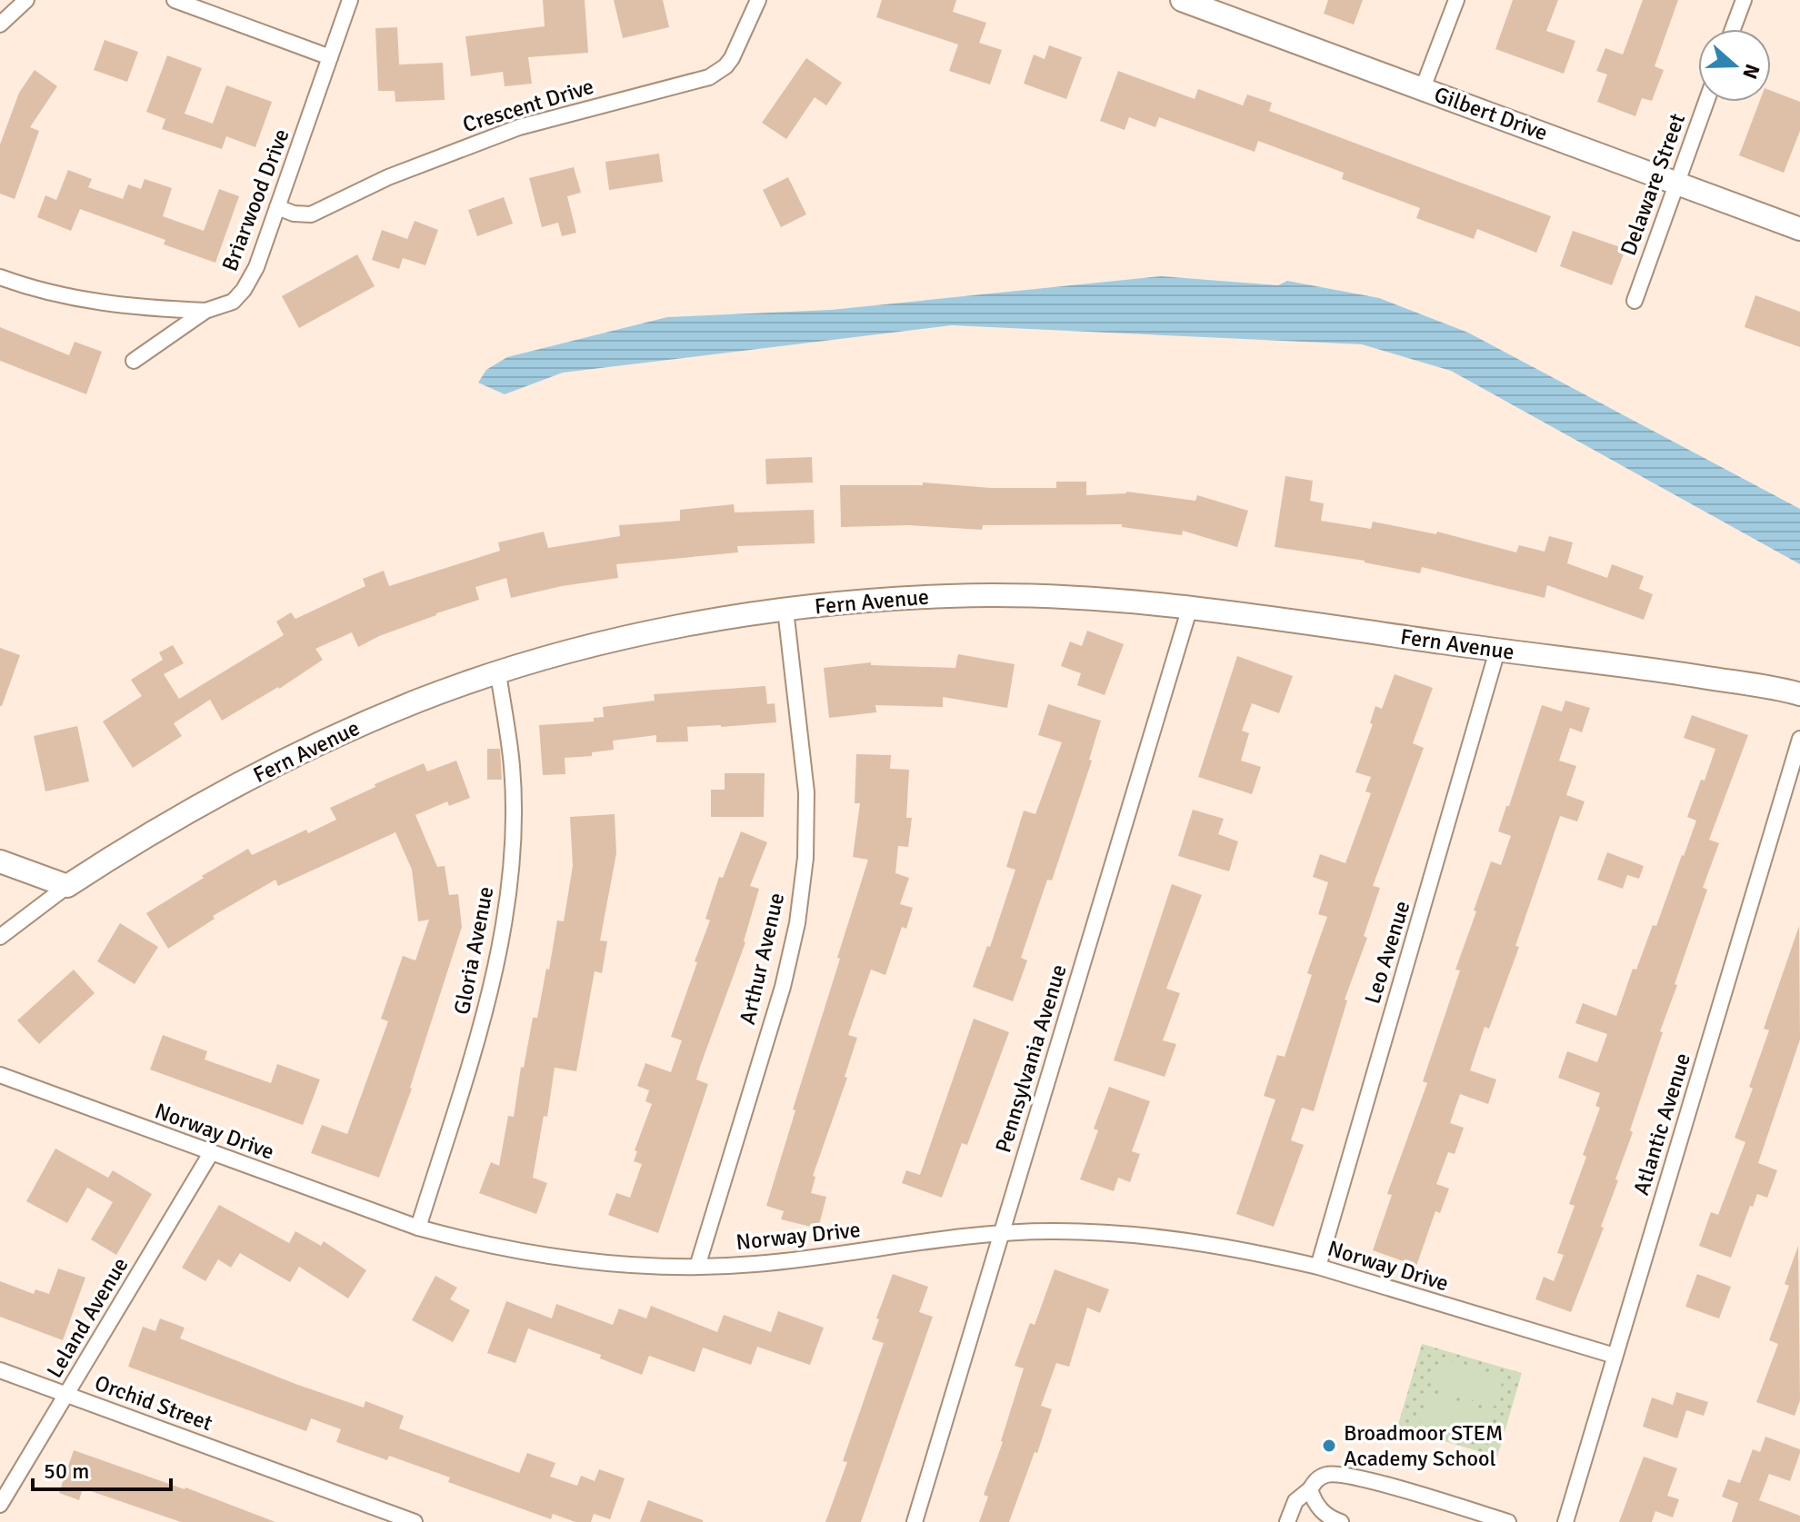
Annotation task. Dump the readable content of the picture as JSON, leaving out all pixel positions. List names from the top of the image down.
{
  "streets": {
    "street": [
      "Crescent Drive",
      "Gilbert Drive",
      "Delaware Street",
      "Briarwood Drive",
      "Fern Avenue",
      "Gloria Avenue",
      "Leo Avenue",
      "Arthur Avenue",
      "Pennsylvania Avenue",
      "Atlantic Avenue",
      "Norway Drive",
      "Leland Avenue",
      "Orchid Street"
    ]
  },
  "crossings": [
    ["Crescent Drive", "Briarwood Drive"],
    ["Gilbert Drive", "Delaware Street"],
    ["Fern Avenue", "Gloria Avenue"],
    ["Fern Avenue", "Leo Avenue"],
    ["Fern Avenue", "Arthur Avenue"],
    ["Fern Avenue", "Pennsylvania Avenue"],
    ["Gloria Avenue", "Norway Drive"],
    ["Leo Avenue", "Norway Drive"],
    ["Arthur Avenue", "Norway Drive"],
    ["Pennsylvania Avenue", "Norway Drive"],
    ["Atlantic Avenue", "Norway Drive"],
    ["Norway Drive", "Leland Avenue"],
    ["Leland Avenue", "Orchid Street"]
  ],
  "places": ["Broadmoor STEM Academy School"],
  "scale_bar": "50 m",
  "north": "right"
}
